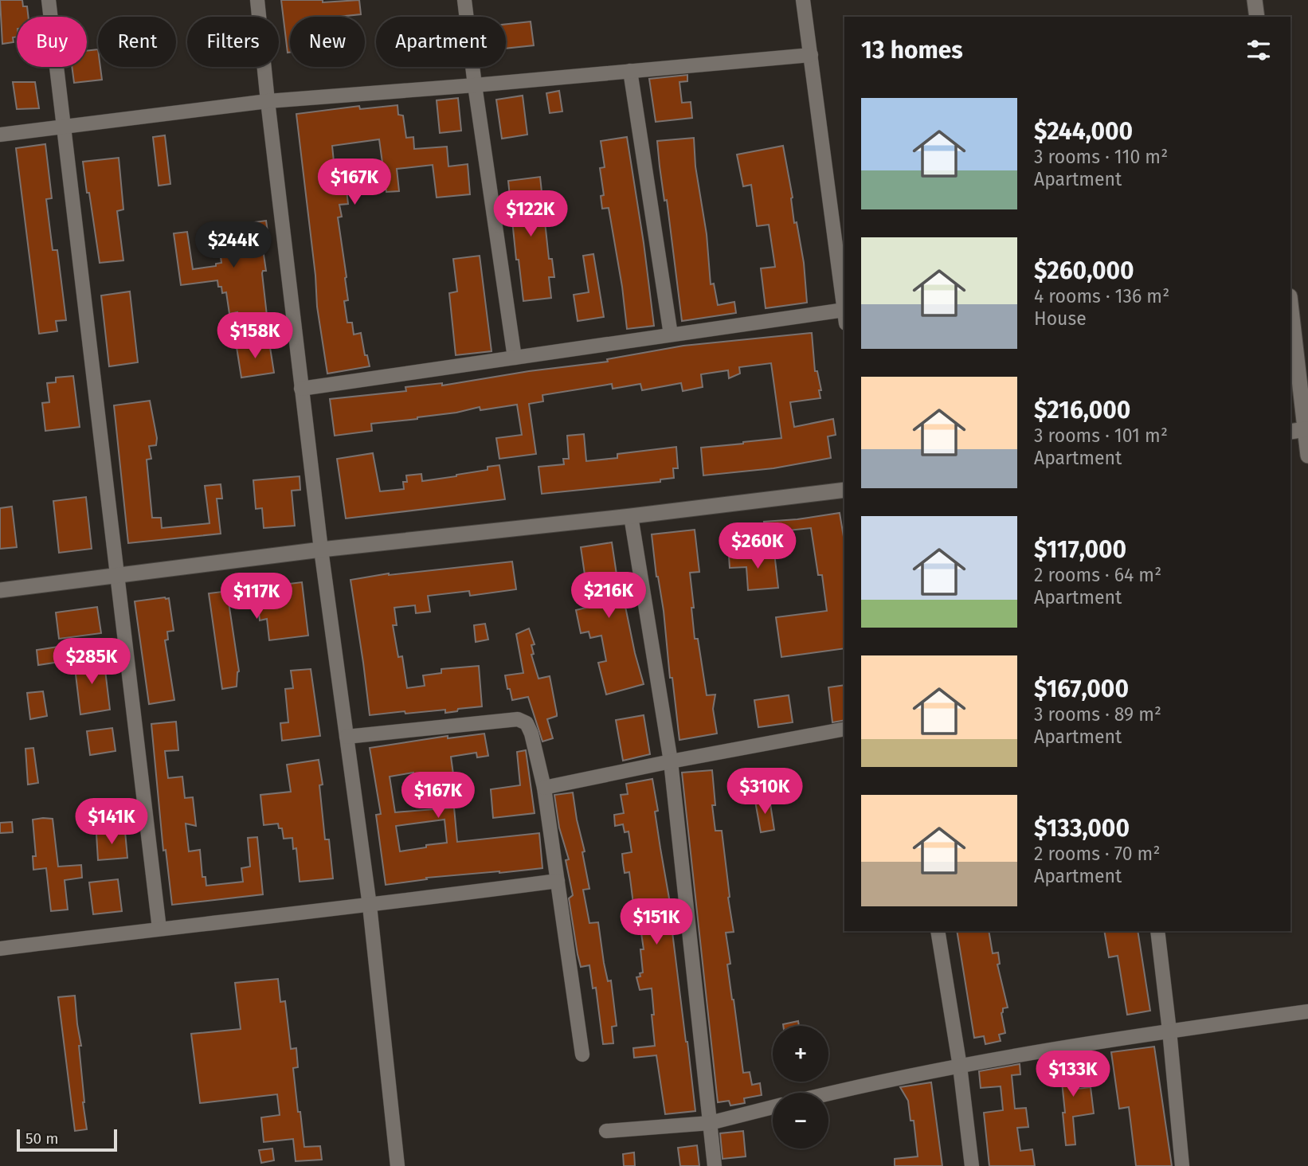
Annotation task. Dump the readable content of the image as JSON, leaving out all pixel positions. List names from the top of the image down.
{
  "scale_bar": "50 m",
  "page": {
    "chip": [
      "Buy",
      "Rent",
      "Filters",
      "New",
      "Apartment"
    ],
    "heading": "13 homes",
    "list": [
      {
        "name": "$244,000",
        "note": "3 rooms · 110 m² · Apartment"
      },
      {
        "name": "$260,000",
        "note": "4 rooms · 136 m² · House"
      },
      {
        "name": "$216,000",
        "note": "3 rooms · 101 m² · Apartment"
      },
      {
        "name": "$117,000",
        "note": "2 rooms · 64 m² · Apartment"
      },
      {
        "name": "$167,000",
        "note": "3 rooms · 89 m² · Apartment"
      },
      {
        "name": "$133,000",
        "note": "2 rooms · 70 m² · Apartment"
      }
    ],
    "price": [
      "$167K",
      "$122K",
      "$244K",
      "$158K",
      "$260K",
      "$216K",
      "$117K",
      "$285K",
      "$310K",
      "$167K",
      "$141K",
      "$151K",
      "$133K"
    ],
    "map_buttons": ["+", "−"],
    "scale": "50 m"
  }
}
